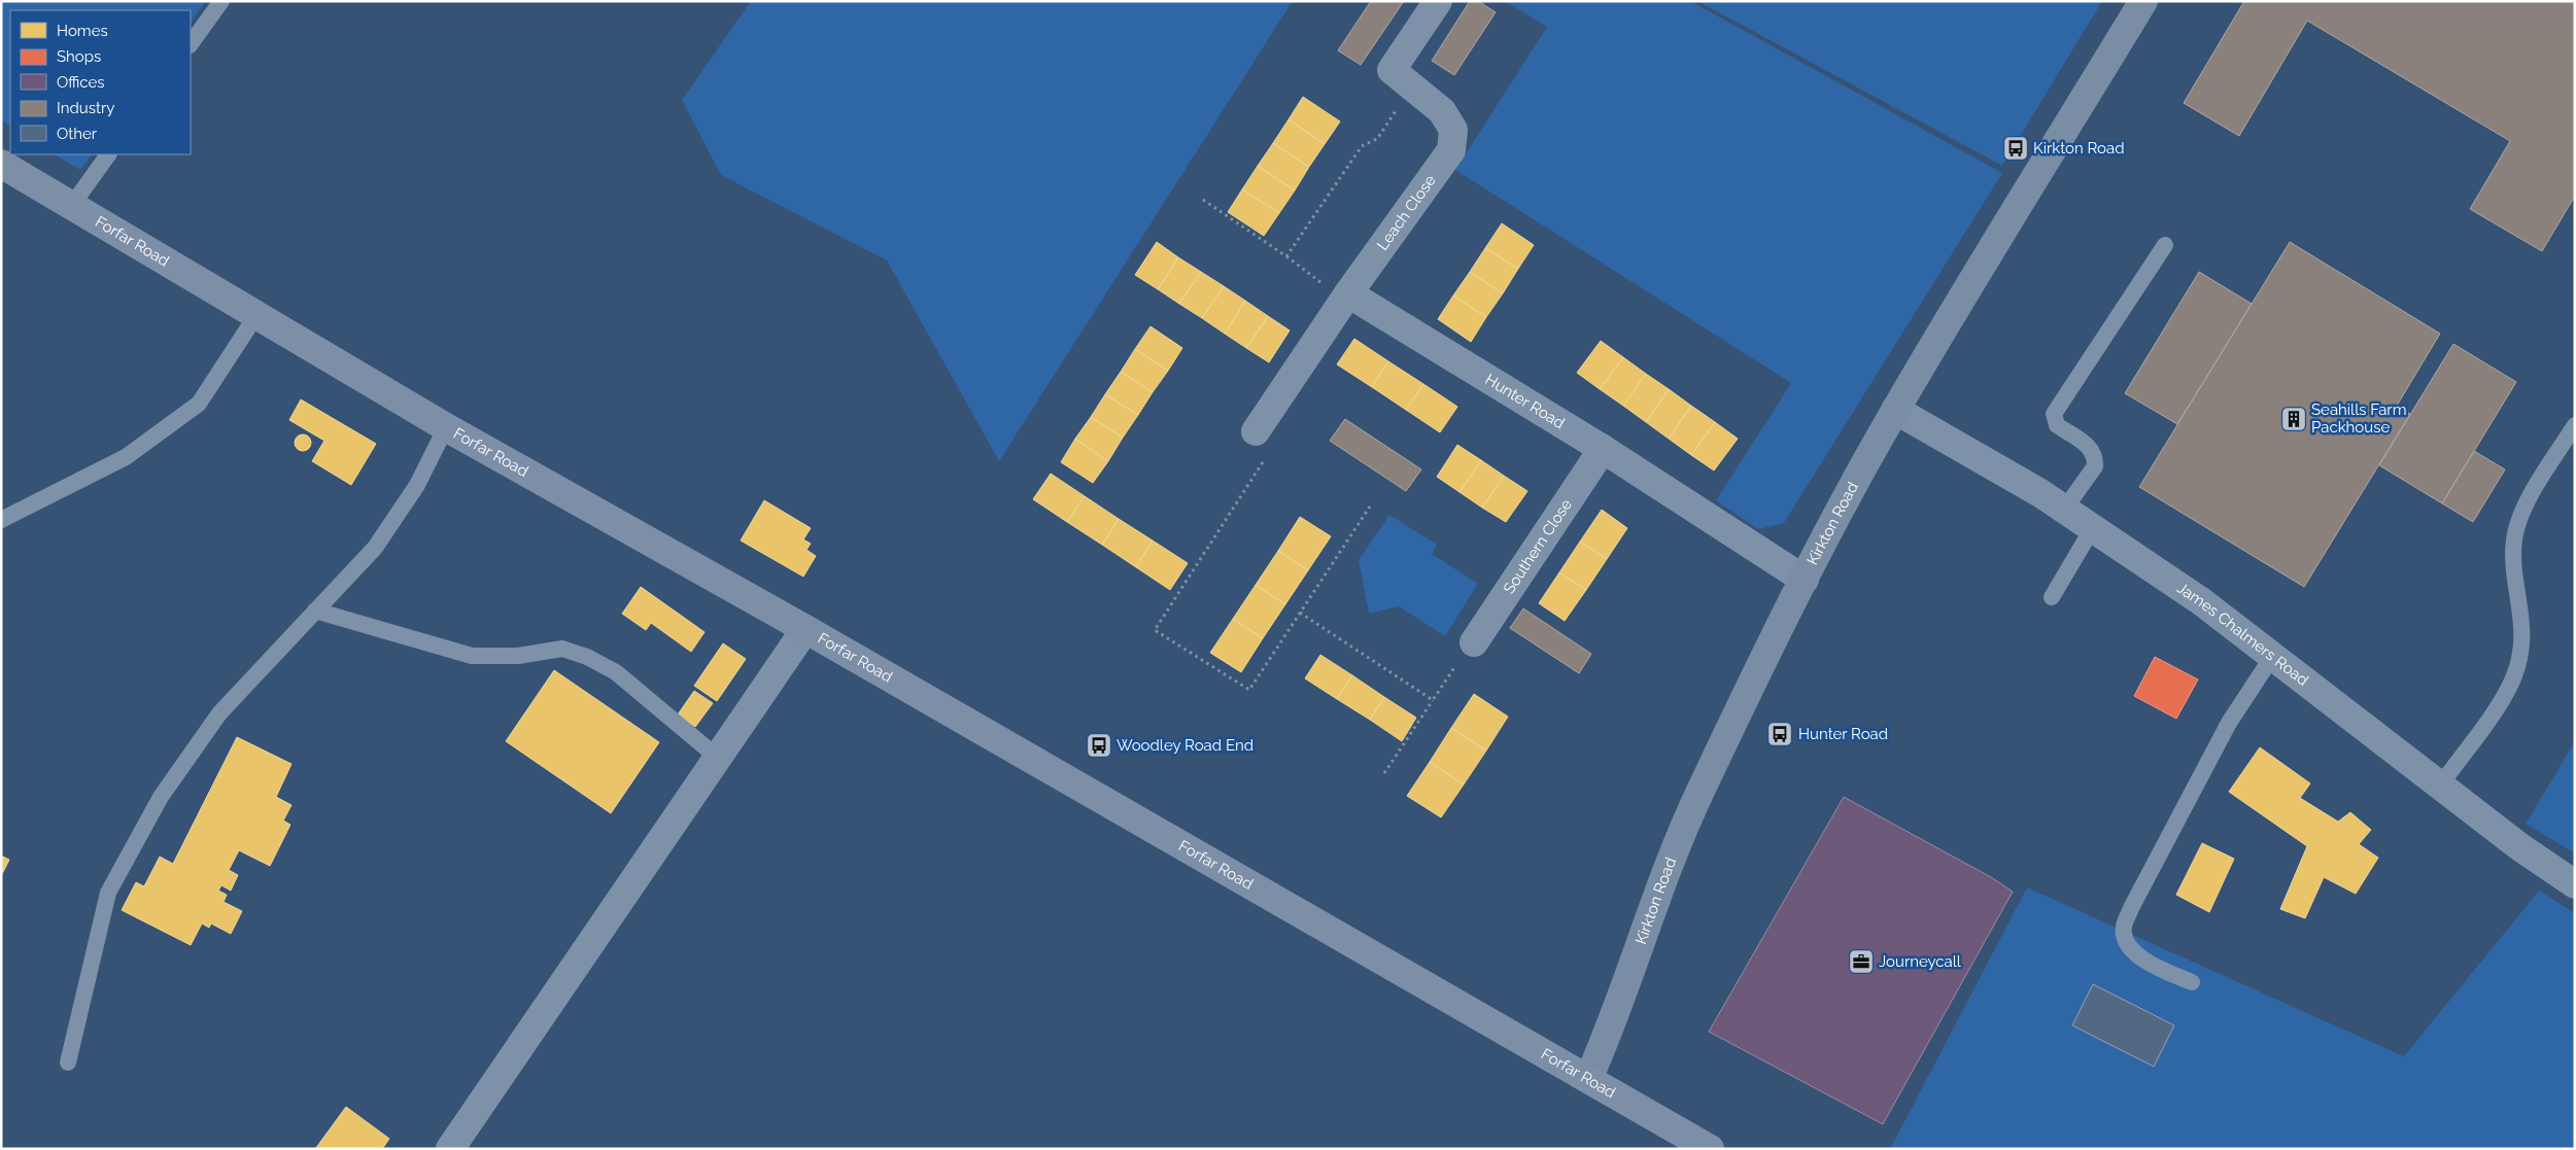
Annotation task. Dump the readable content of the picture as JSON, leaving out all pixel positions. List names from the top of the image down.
{
  "streets": {
    "main road": ["Forfar Road"],
    "street": [
      "Leach Close",
      "Hunter Road",
      "Kirkton Road",
      "Southern Close",
      "James Chalmers Road"
    ]
  },
  "crossings": [
    ["Leach Close", "Hunter Road"],
    ["Forfar Road", "Kirkton Road"],
    ["Hunter Road", "Kirkton Road"],
    ["Hunter Road", "Southern Close"],
    ["Kirkton Road", "James Chalmers Road"]
  ],
  "places": {
    "bus stop": ["Kirkton Road", "Hunter Road", "Woodley Road End"],
    "building": ["Seahills Farm Packhouse"],
    "office": ["Journeycall"]
  },
  "legend": [
    "Homes",
    "Shops",
    "Offices",
    "Industry",
    "Other"
  ]
}
